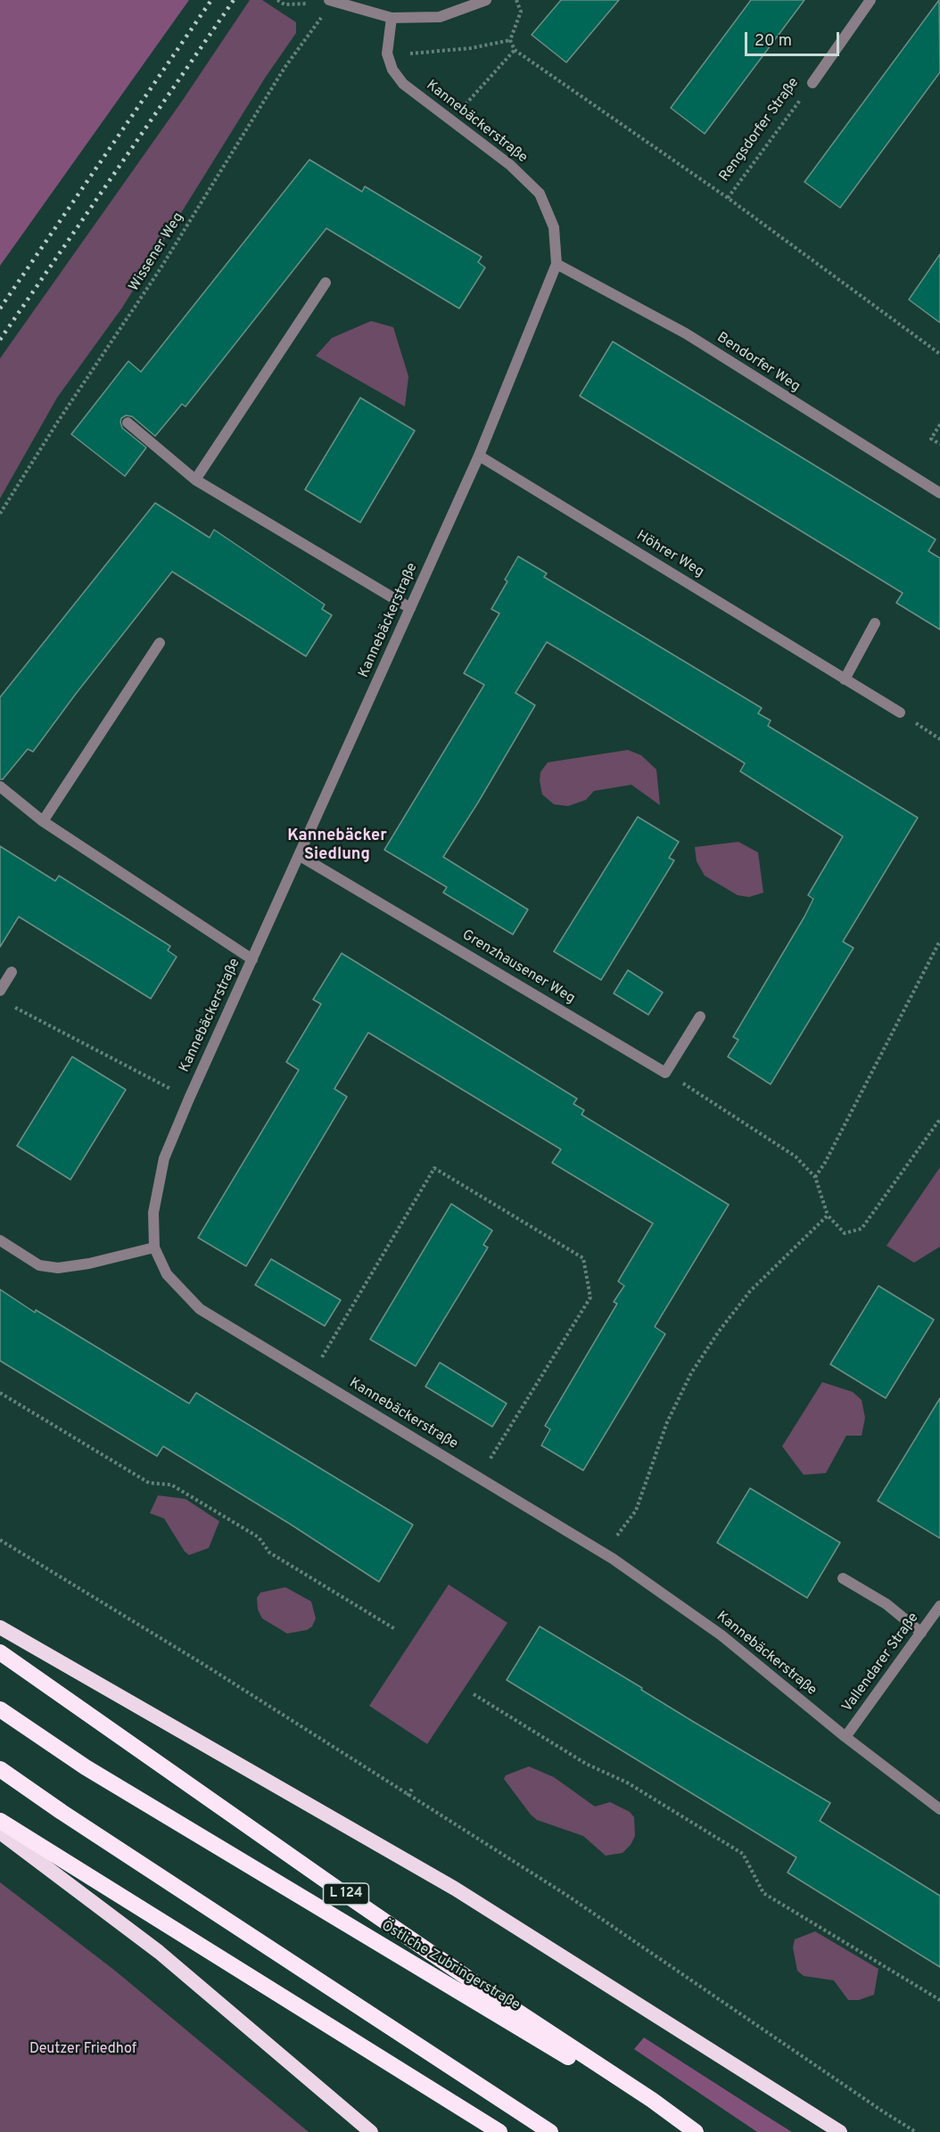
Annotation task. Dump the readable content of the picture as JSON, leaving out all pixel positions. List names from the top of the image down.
{
  "streets": {
    "highway": ["L 124", "Östliche Zubringerstraße"],
    "street": [
      "Kannebäckerstraße",
      "Rengsdorfer Straße",
      "Bendorfer Weg",
      "Höhrer Weg",
      "Grenzhausener Weg",
      "Vallendarer Straße"
    ],
    "path": ["Wissener Weg"]
  },
  "crossings": [
    ["Kannebäckerstraße", "Bendorfer Weg"],
    ["Kannebäckerstraße", "Höhrer Weg"],
    ["Kannebäckerstraße", "Grenzhausener Weg"],
    ["Kannebäckerstraße", "Vallendarer Straße"],
    ["L 124", "Östliche Zubringerstraße"]
  ],
  "districts": ["Kannebäcker Siedlung"],
  "parks": ["Deutzer Friedhof"],
  "scale_bar": "20 m"
}
